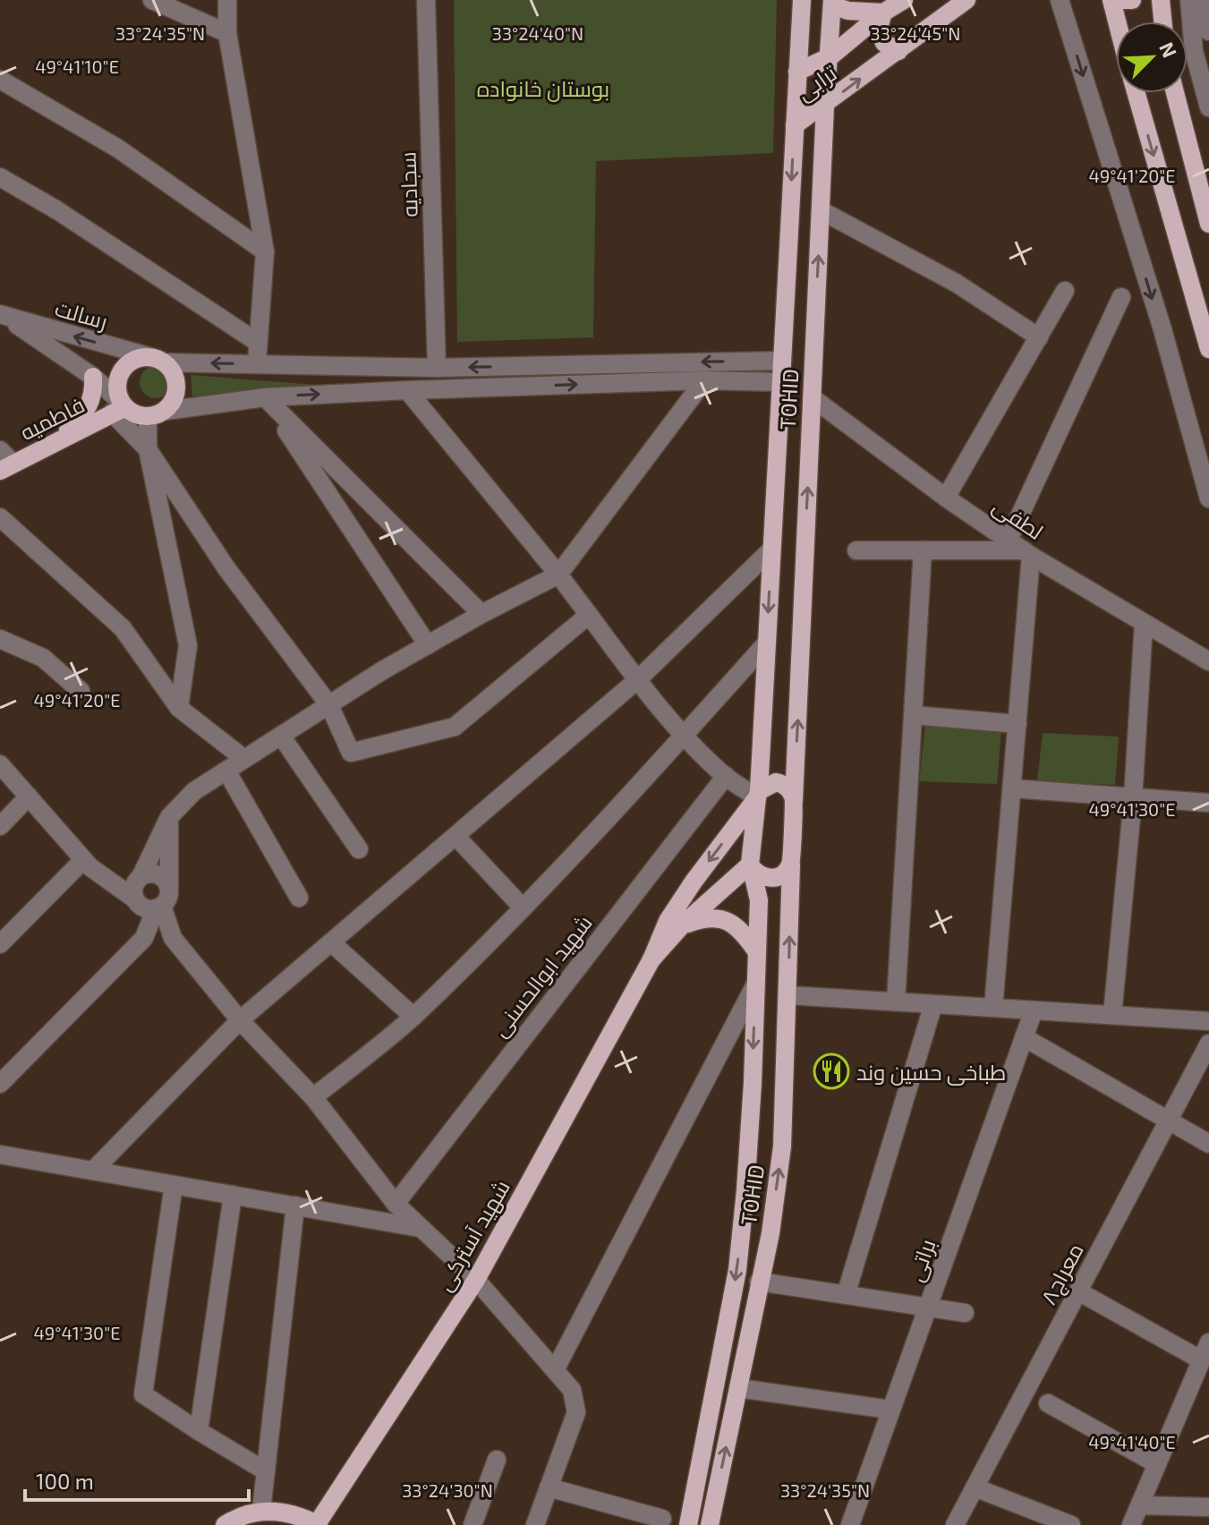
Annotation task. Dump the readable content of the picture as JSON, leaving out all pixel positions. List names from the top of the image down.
{
  "streets": {
    "main road": [
      "ترابی",
      "TOHID",
      "فاطمیه",
      "شهید آسترکی"
    ],
    "street": [
      "سجادیه",
      "رسالت",
      "لطفی",
      "شهید ابوالحسنی",
      "براتی",
      "معراج۸"
    ]
  },
  "crossings": [
    ["ترابی", "TOHID"],
    ["سجادیه", "رسالت"],
    ["رسالت", "TOHID"],
    ["رسالت", "فاطمیه"],
    ["TOHID", "لطفی"]
  ],
  "parks": ["بوستان خانواده"],
  "places": {
    "restaurant": ["طباخی حسین وند"]
  },
  "scale_bar": "100 m",
  "north": "top right",
  "coordinates": [
    "33°24'35\"N",
    "33°24'40\"N",
    "33°24'45\"N",
    "49°41'10\"E",
    "49°41'20\"E",
    "49°41'30\"E",
    "49°41'40\"E",
    "33°24'30\"N"
  ]
}
